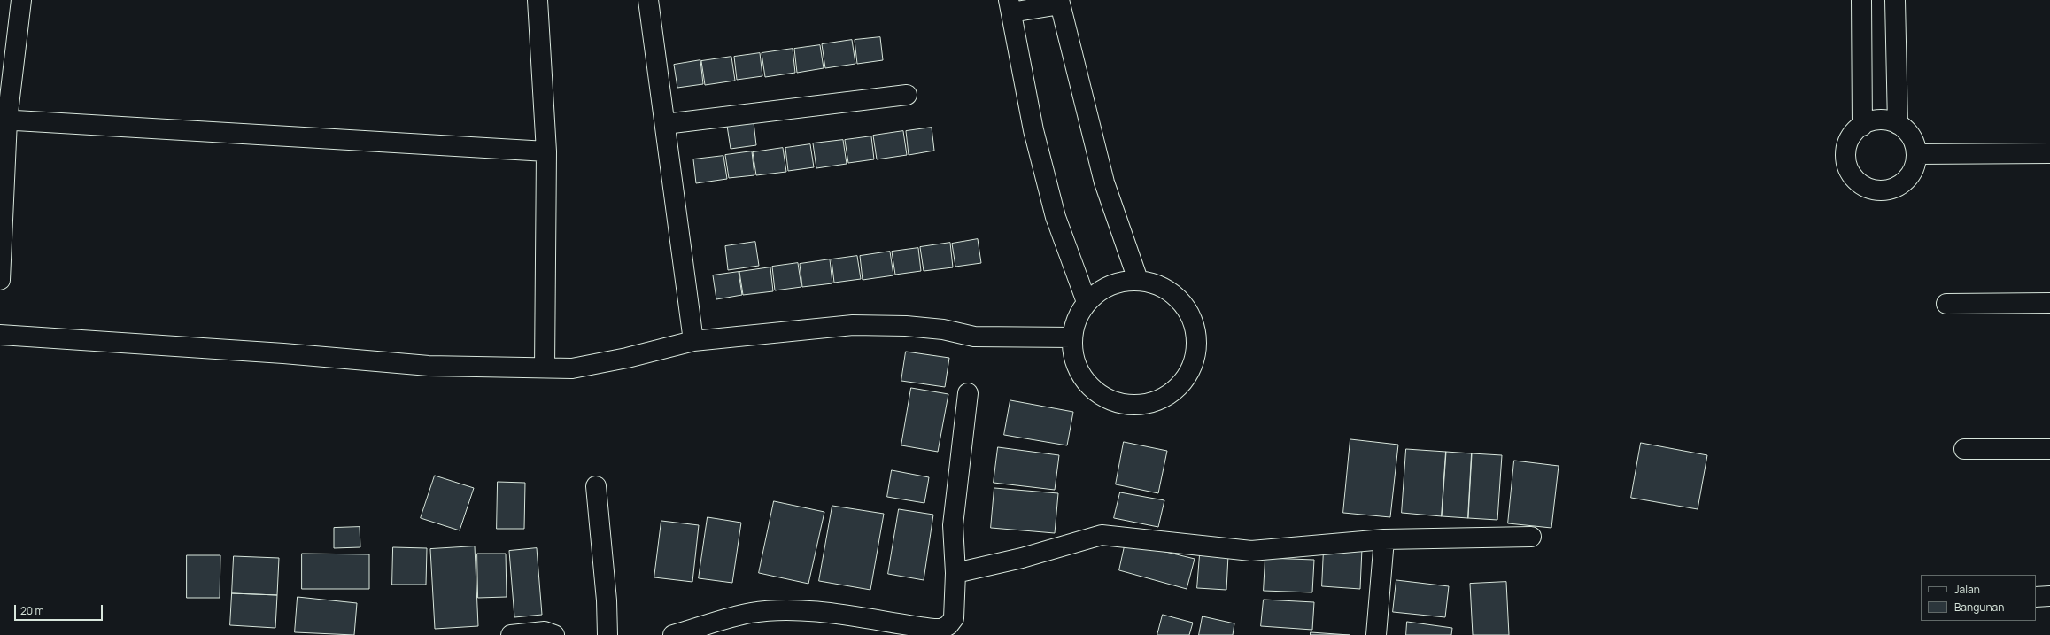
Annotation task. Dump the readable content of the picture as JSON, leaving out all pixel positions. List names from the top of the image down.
{
  "legend": ["Jalan", "Bangunan"],
  "scale_bar": "20 m"
}
